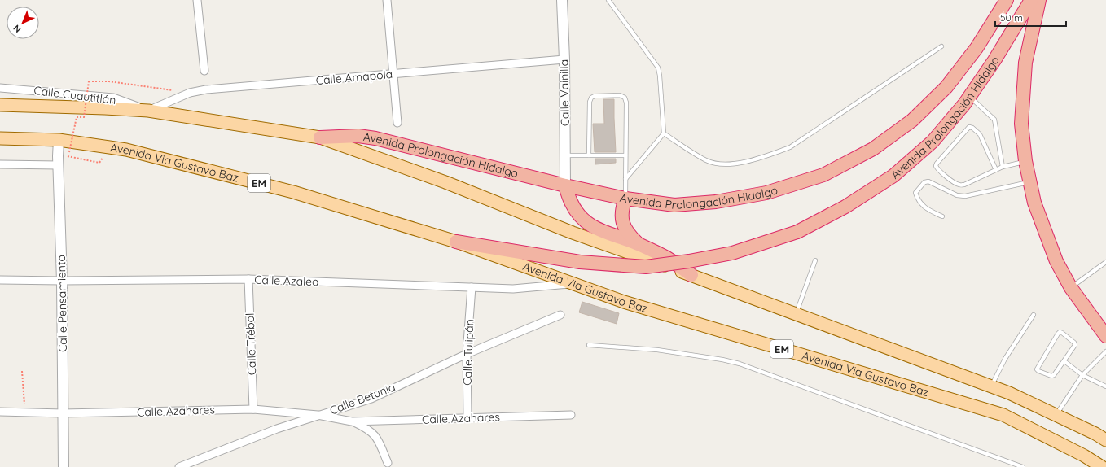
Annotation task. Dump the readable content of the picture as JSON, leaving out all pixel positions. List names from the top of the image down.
{
  "streets": {
    "highway": ["Avenida Prolongación Hidalgo"],
    "main road": ["Avenida Via Gustavo Baz", "EM"],
    "street": [
      "Calle Amapola",
      "Calle Vainilla",
      "Calle Cuautitlán",
      "Calle Azalea",
      "Calle Pensamiento",
      "Calle Trébol",
      "Calle Tulipán",
      "Calle Betunia",
      "Calle Azahares"
    ]
  },
  "crossings": [
    ["Calle Amapola", "Calle Vainilla"],
    ["Calle Amapola", "Calle Cuautitlán"],
    ["Calle Vainilla", "Avenida Prolongación Hidalgo"],
    ["Avenida Prolongación Hidalgo", "Avenida Via Gustavo Baz"],
    ["Avenida Via Gustavo Baz", "EM"],
    ["Avenida Via Gustavo Baz", "Calle Azalea"],
    ["Avenida Via Gustavo Baz", "Calle Pensamiento"],
    ["EM", "Calle Pensamiento"],
    ["Calle Azalea", "Calle Pensamiento"],
    ["Calle Azalea", "Calle Trébol"],
    ["Calle Azalea", "Calle Tulipán"],
    ["Calle Pensamiento", "Calle Azahares"],
    ["Calle Trébol", "Calle Azahares"],
    ["Calle Tulipán", "Calle Betunia"],
    ["Calle Tulipán", "Calle Azahares"],
    ["Calle Betunia", "Calle Azahares"]
  ],
  "scale_bar": "50 m",
  "north": "bottom left"
}
